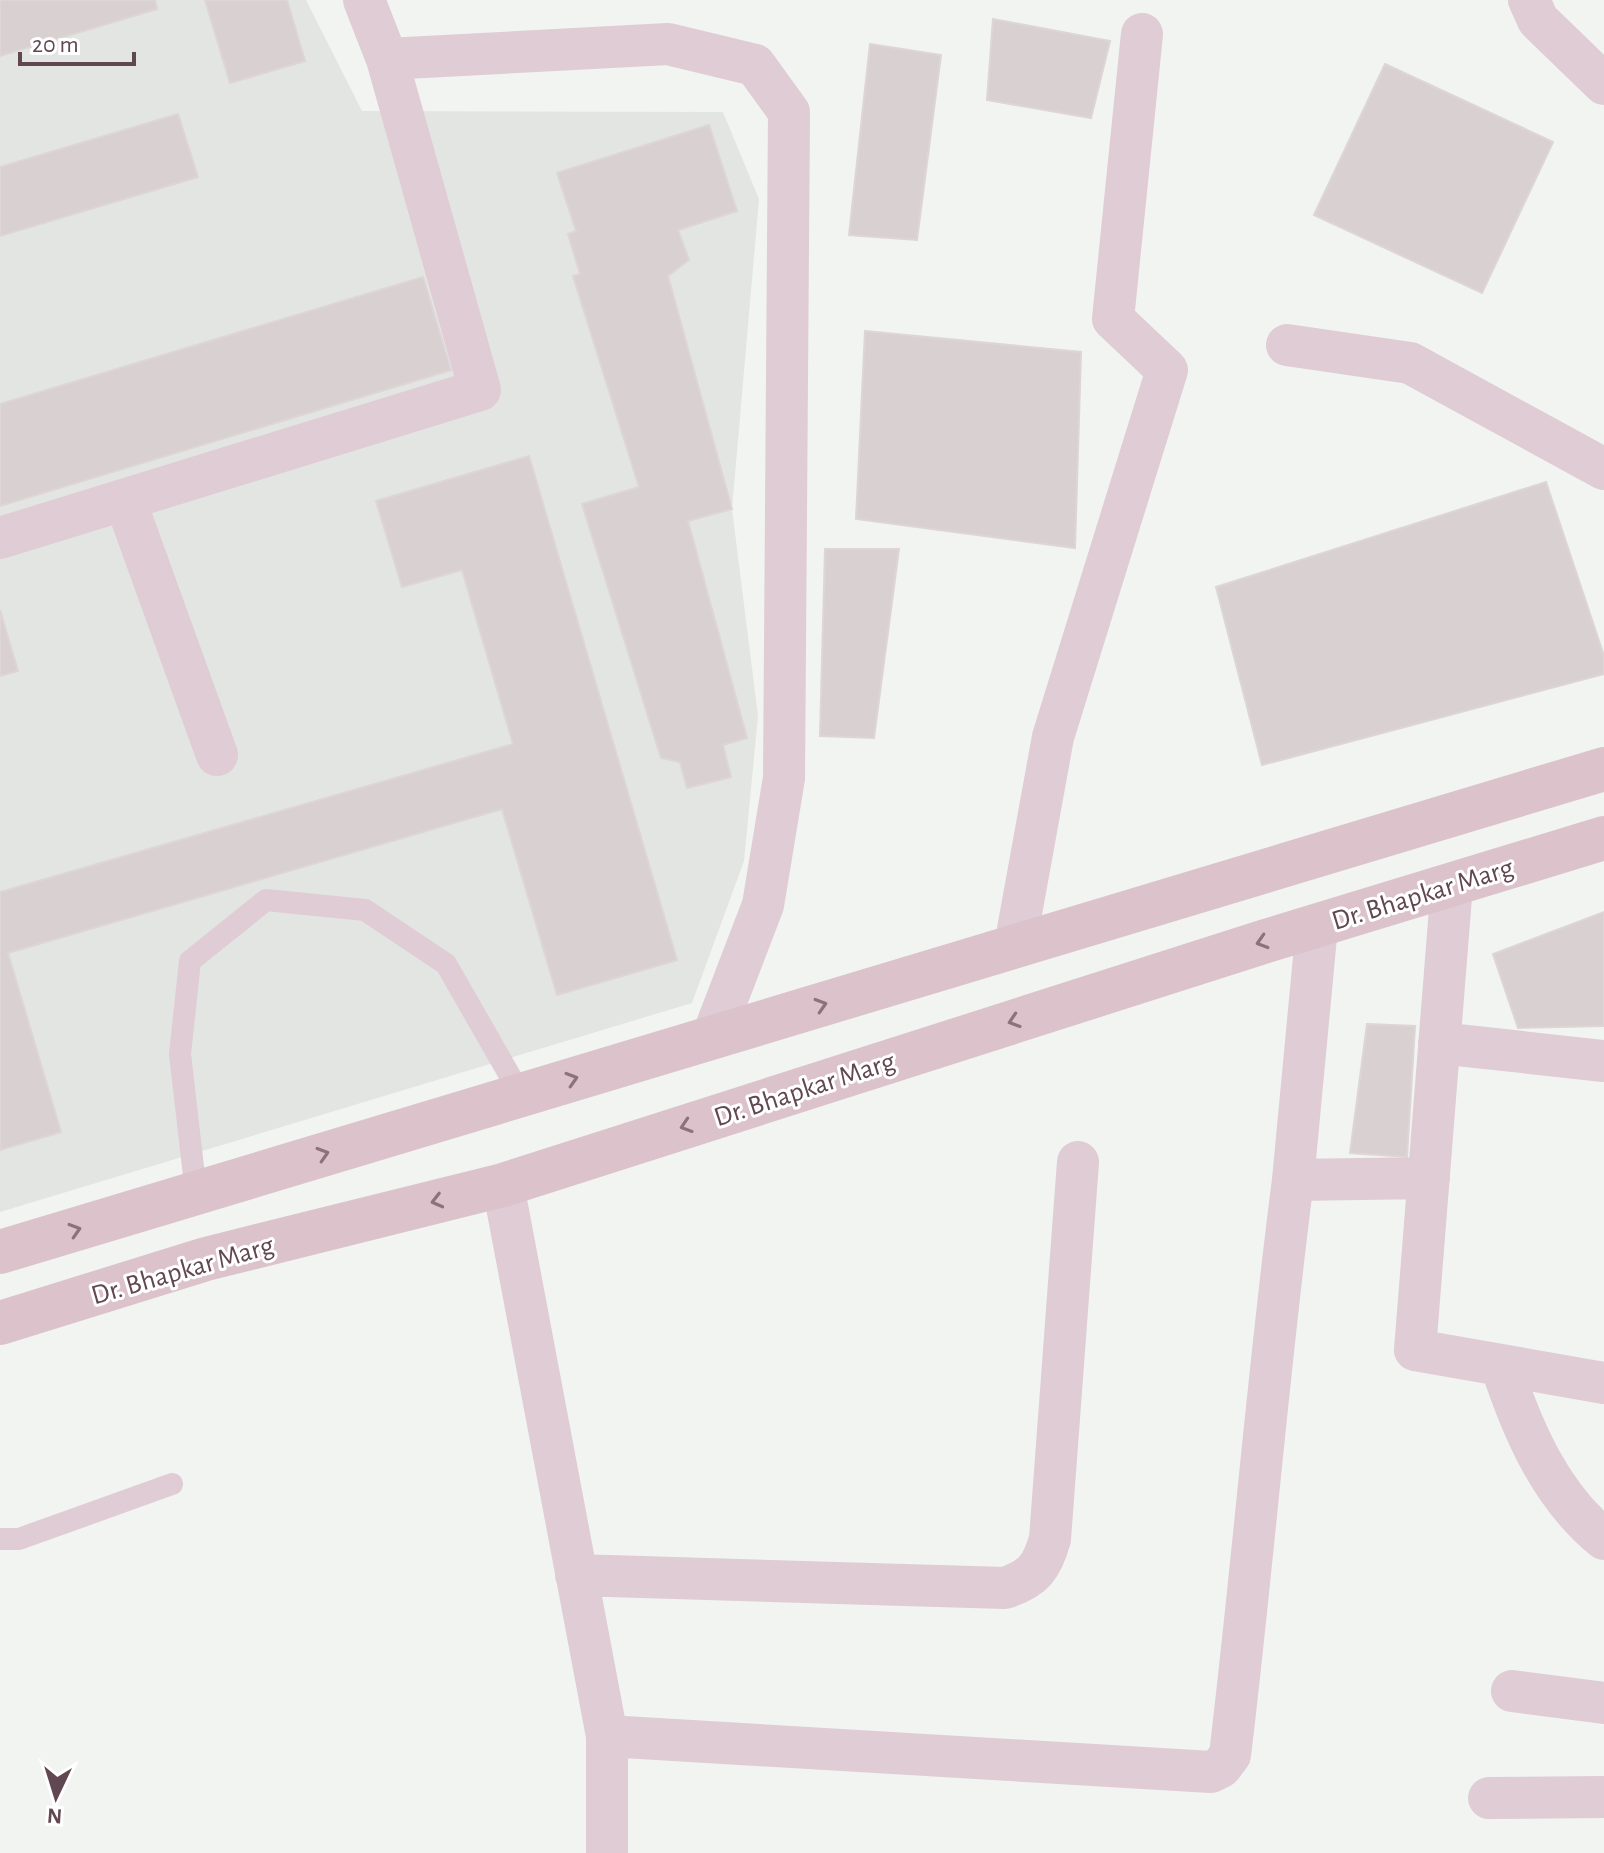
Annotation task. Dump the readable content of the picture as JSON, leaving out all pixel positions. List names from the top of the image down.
{
  "streets": {
    "main road": ["Dr. Bhapkar Marg"]
  },
  "scale_bar": "20 m",
  "north": "bottom"
}
